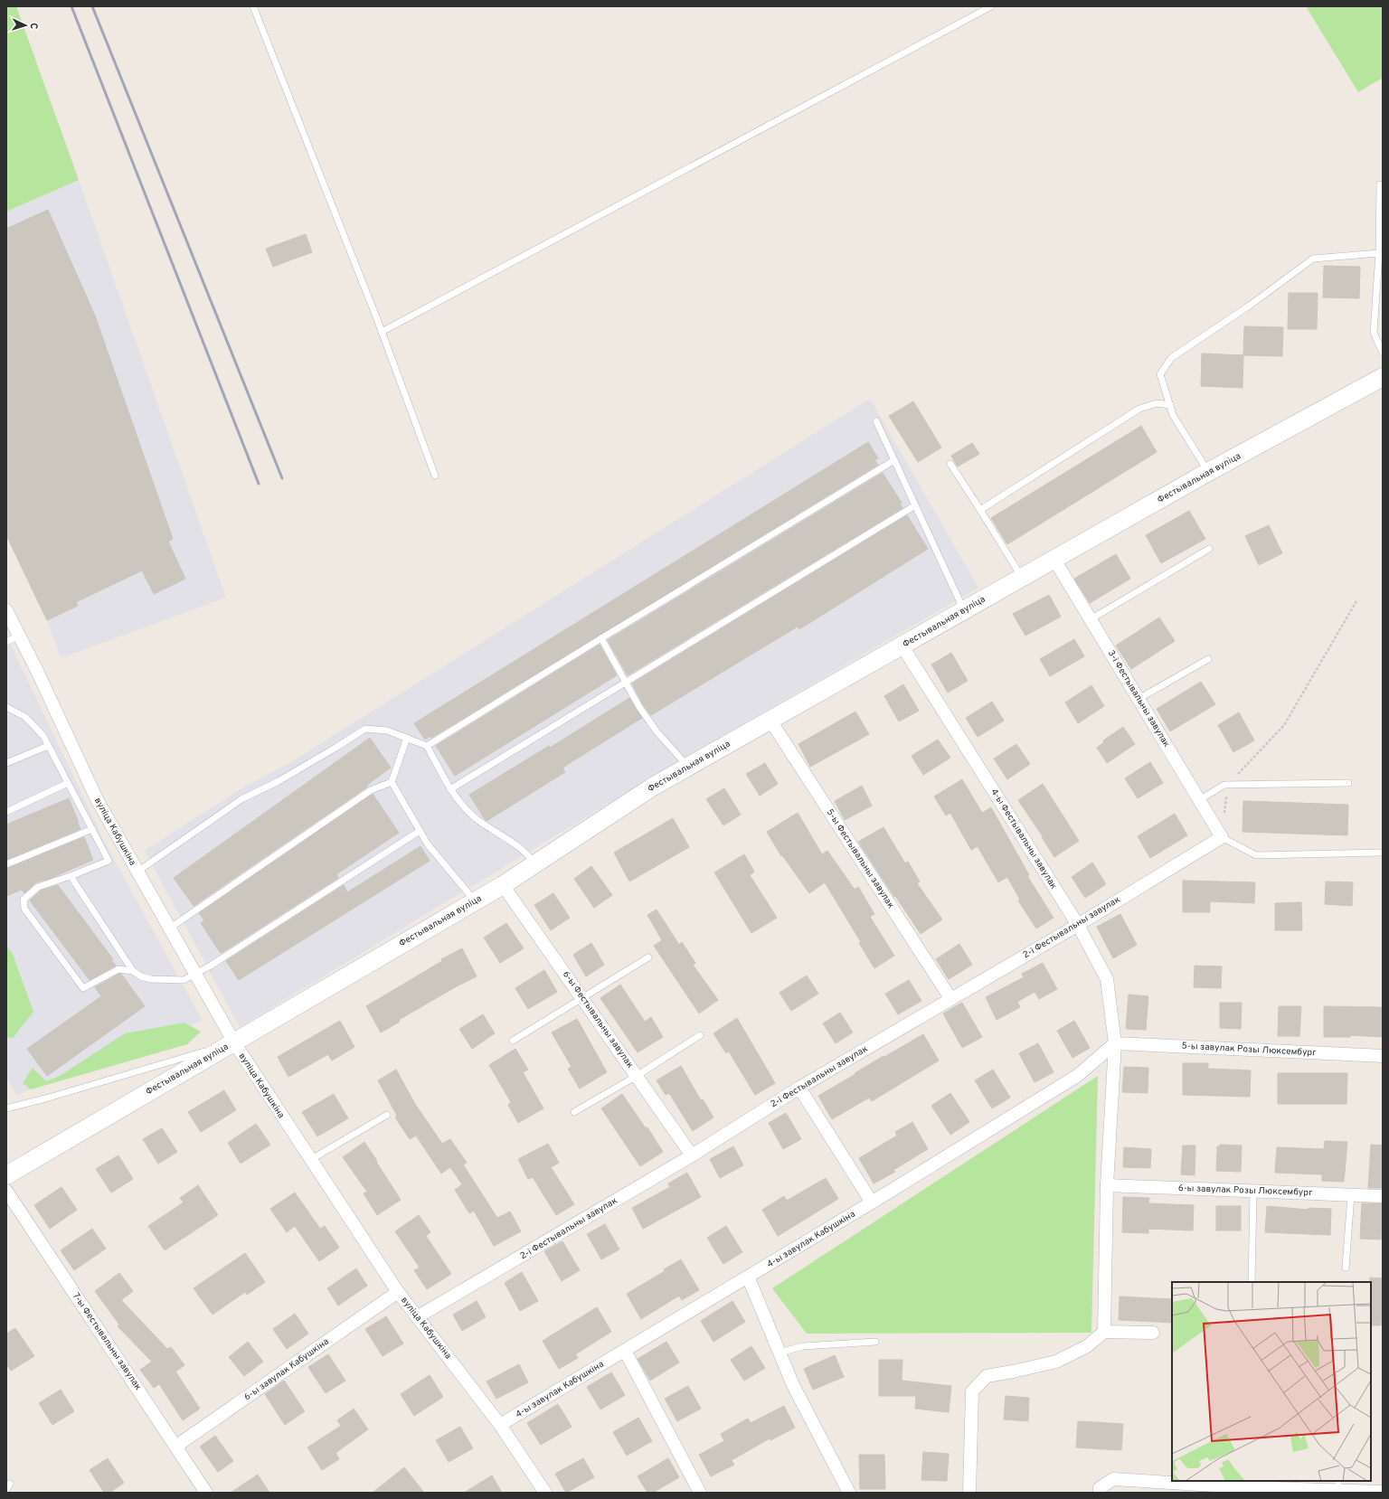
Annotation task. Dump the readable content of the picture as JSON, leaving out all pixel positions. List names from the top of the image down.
{
  "streets": {
    "street": [
      "Фестывальная вуліца",
      "3-і Фестывальны завулак",
      "вуліца Кабушкіна",
      "4-ы Фестывальны завулак",
      "5-ы Фестывальны завулак",
      "2-і Фестывальны завулак",
      "6-ы Фестывальны завулак",
      "5-ы завулак Розы Люксембург",
      "6-ы завулак Розы Люксембург",
      "4-ы завулак Кабушкіна",
      "7-ы Фестывальны завулак",
      "6-ы завулак Кабушкіна"
    ]
  },
  "crossings": [
    ["Фестывальная вуліца", "3-і Фестывальны завулак"],
    ["Фестывальная вуліца", "вуліца Кабушкіна"],
    ["Фестывальная вуліца", "4-ы Фестывальны завулак"],
    ["Фестывальная вуліца", "5-ы Фестывальны завулак"],
    ["Фестывальная вуліца", "6-ы Фестывальны завулак"],
    ["3-і Фестывальны завулак", "2-і Фестывальны завулак"],
    ["вуліца Кабушкіна", "2-і Фестывальны завулак"],
    ["вуліца Кабушкіна", "4-ы завулак Кабушкіна"],
    ["вуліца Кабушкіна", "6-ы завулак Кабушкіна"],
    ["4-ы Фестывальны завулак", "2-і Фестывальны завулак"],
    ["4-ы Фестывальны завулак", "5-ы завулак Розы Люксембург"],
    ["4-ы Фестывальны завулак", "6-ы завулак Розы Люксембург"],
    ["4-ы Фестывальны завулак", "4-ы завулак Кабушкіна"],
    ["5-ы Фестывальны завулак", "2-і Фестывальны завулак"],
    ["2-і Фестывальны завулак", "6-ы Фестывальны завулак"],
    ["5-ы завулак Розы Люксембург", "4-ы завулак Кабушкіна"],
    ["7-ы Фестывальны завулак", "6-ы завулак Кабушкіна"]
  ],
  "north": "right"
}
